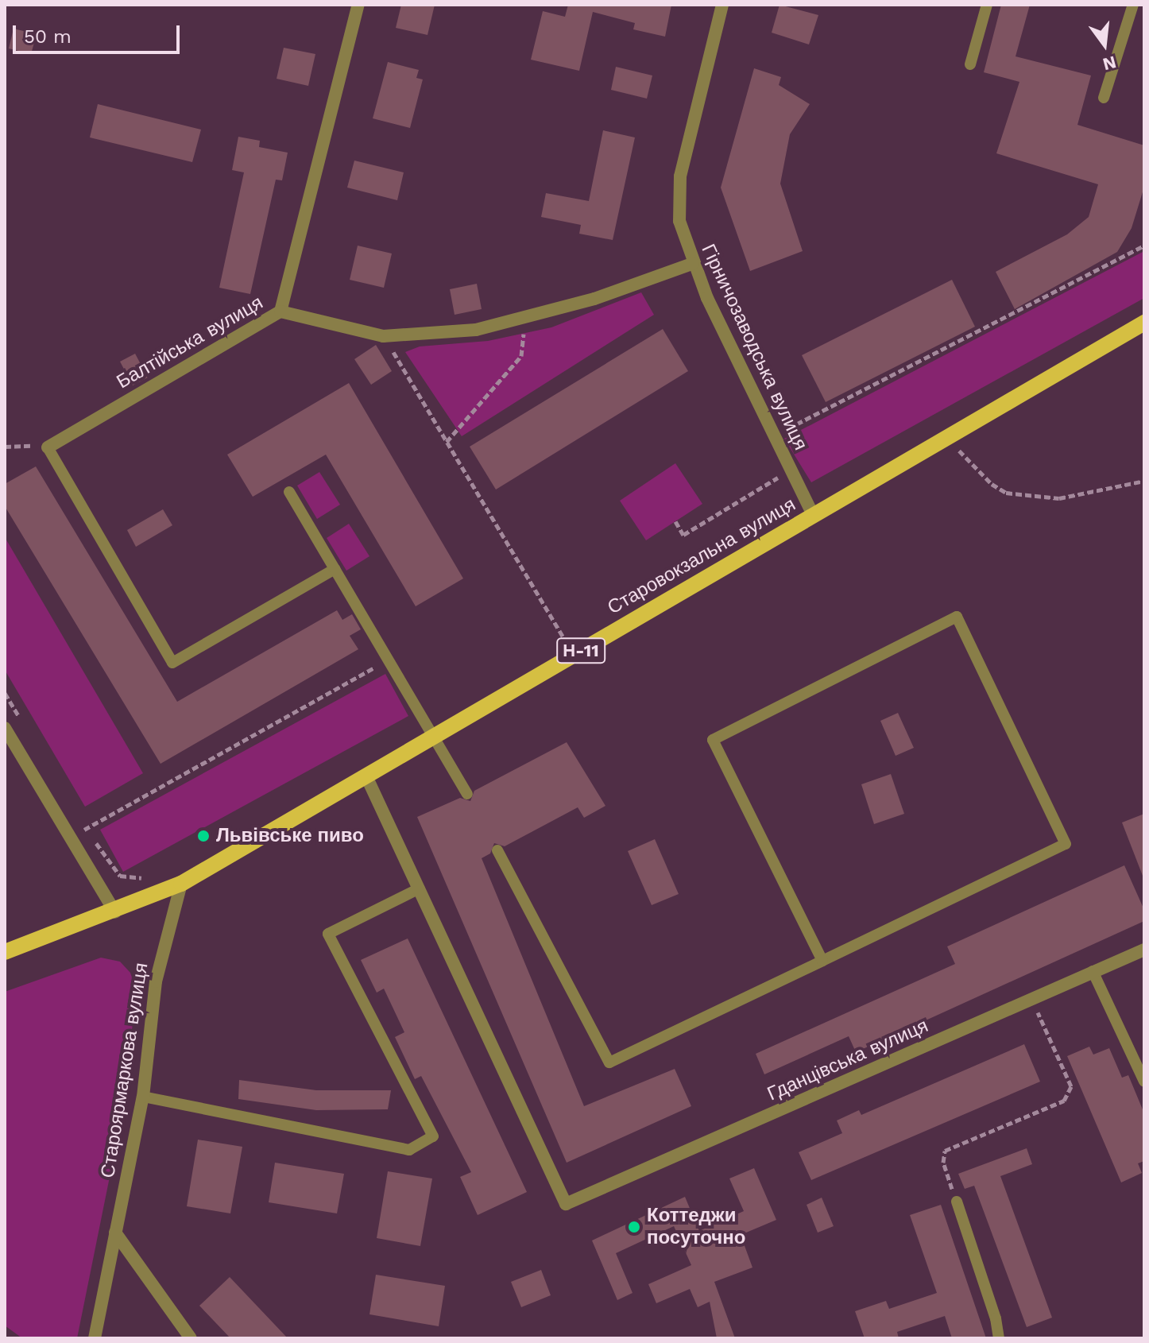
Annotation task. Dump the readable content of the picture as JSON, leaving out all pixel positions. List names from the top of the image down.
{
  "streets": {
    "main road": ["Старовокзальна вулиця", "Н-11"],
    "street": [
      "Балтійська вулиця",
      "Гірничозаводська вулиця",
      "Гданцівська вулиця",
      "Староярмаркова вулиця"
    ]
  },
  "crossings": [
    ["Балтійська вулиця", "Гірничозаводська вулиця"],
    ["Гірничозаводська вулиця", "Старовокзальна вулиця"],
    ["Старовокзальна вулиця", "Староярмаркова вулиця"]
  ],
  "places": ["Львівське пиво", "Коттеджи посуточно"],
  "scale_bar": "50 m",
  "north": "bottom"
}
